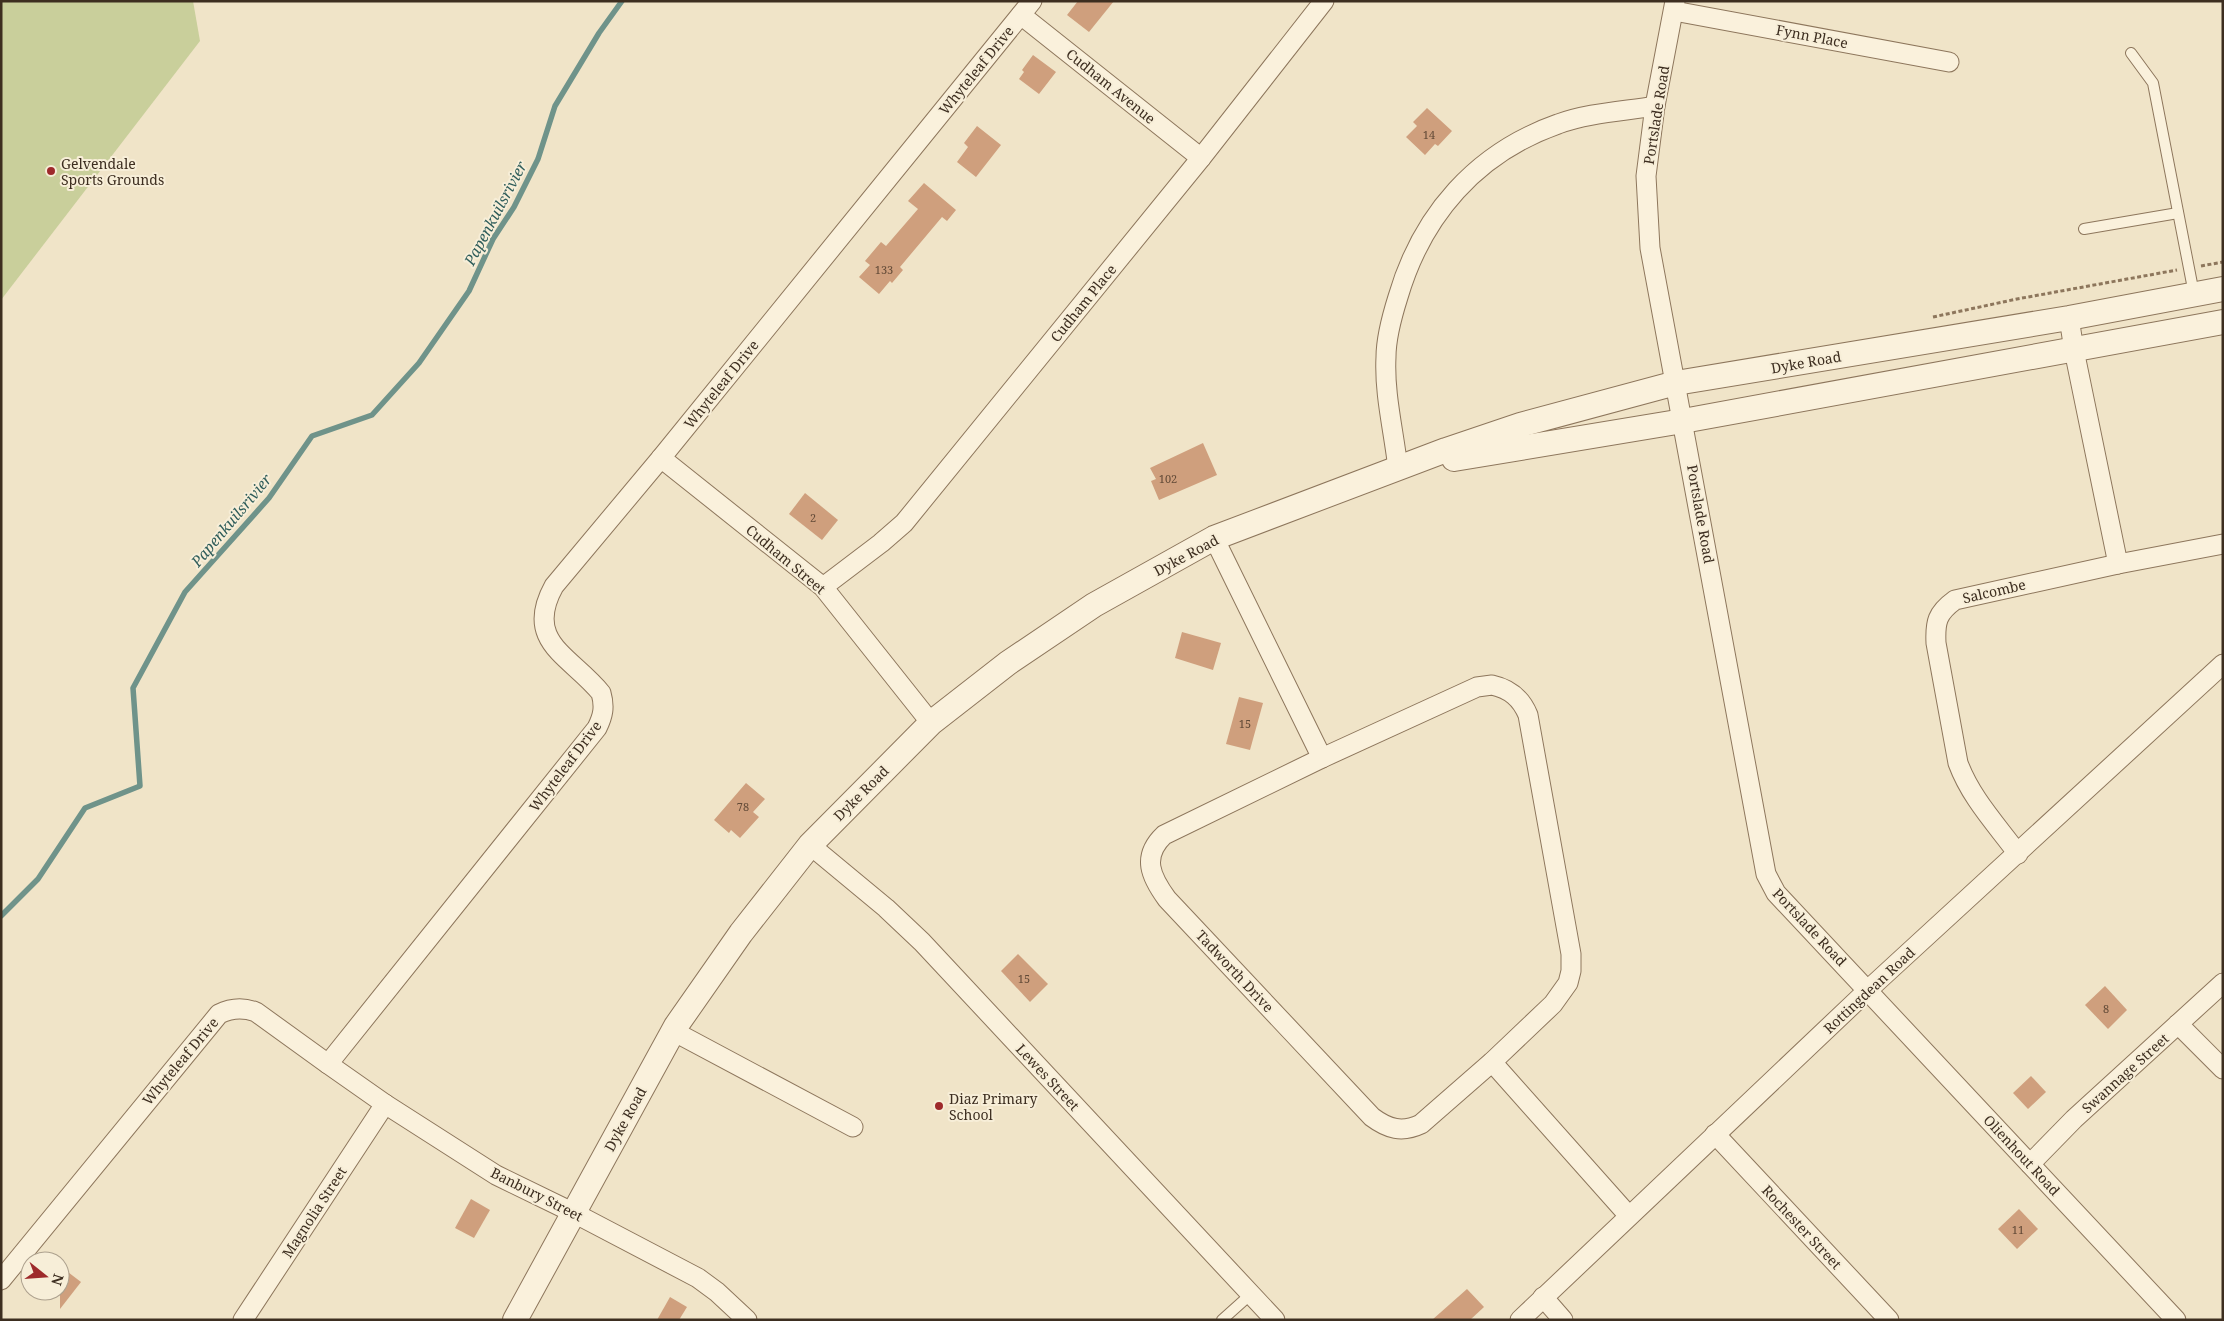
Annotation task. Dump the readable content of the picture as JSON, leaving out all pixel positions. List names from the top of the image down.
{
  "streets": {
    "street": [
      "Fynn Place",
      "Whyteleaf Drive",
      "Cudham Avenue",
      "Portslade Road",
      "Cudham Place",
      "Dyke Road",
      "Cudham Street",
      "Salcombe",
      "Tadworth Drive",
      "Rottingdean Road",
      "Swannage Street",
      "Lewes Street",
      "Olienhout Road",
      "Banbury Street",
      "Magnolia Street",
      "Rochester Street"
    ]
  },
  "crossings": [
    ["Fynn Place", "Portslade Road"],
    ["Whyteleaf Drive", "Cudham Avenue"],
    ["Whyteleaf Drive", "Cudham Street"],
    ["Whyteleaf Drive", "Banbury Street"],
    ["Cudham Avenue", "Cudham Place"],
    ["Portslade Road", "Dyke Road"],
    ["Portslade Road", "Rottingdean Road"],
    ["Portslade Road", "Olienhout Road"],
    ["Cudham Place", "Cudham Street"],
    ["Dyke Road", "Cudham Street"],
    ["Dyke Road", "Lewes Street"],
    ["Dyke Road", "Banbury Street"],
    ["Salcombe", "Rottingdean Road"],
    ["Rottingdean Road", "Olienhout Road"],
    ["Rottingdean Road", "Rochester Street"],
    ["Swannage Street", "Olienhout Road"],
    ["Banbury Street", "Magnolia Street"]
  ],
  "water": ["Papenkuilsrivier"],
  "places": ["Gelvendale Sports Grounds", "Diaz Primary School"],
  "house_numbers": [
    "14",
    "133",
    "102",
    "2",
    "15",
    "78",
    "15",
    "8",
    "11"
  ],
  "north": "right"
}
